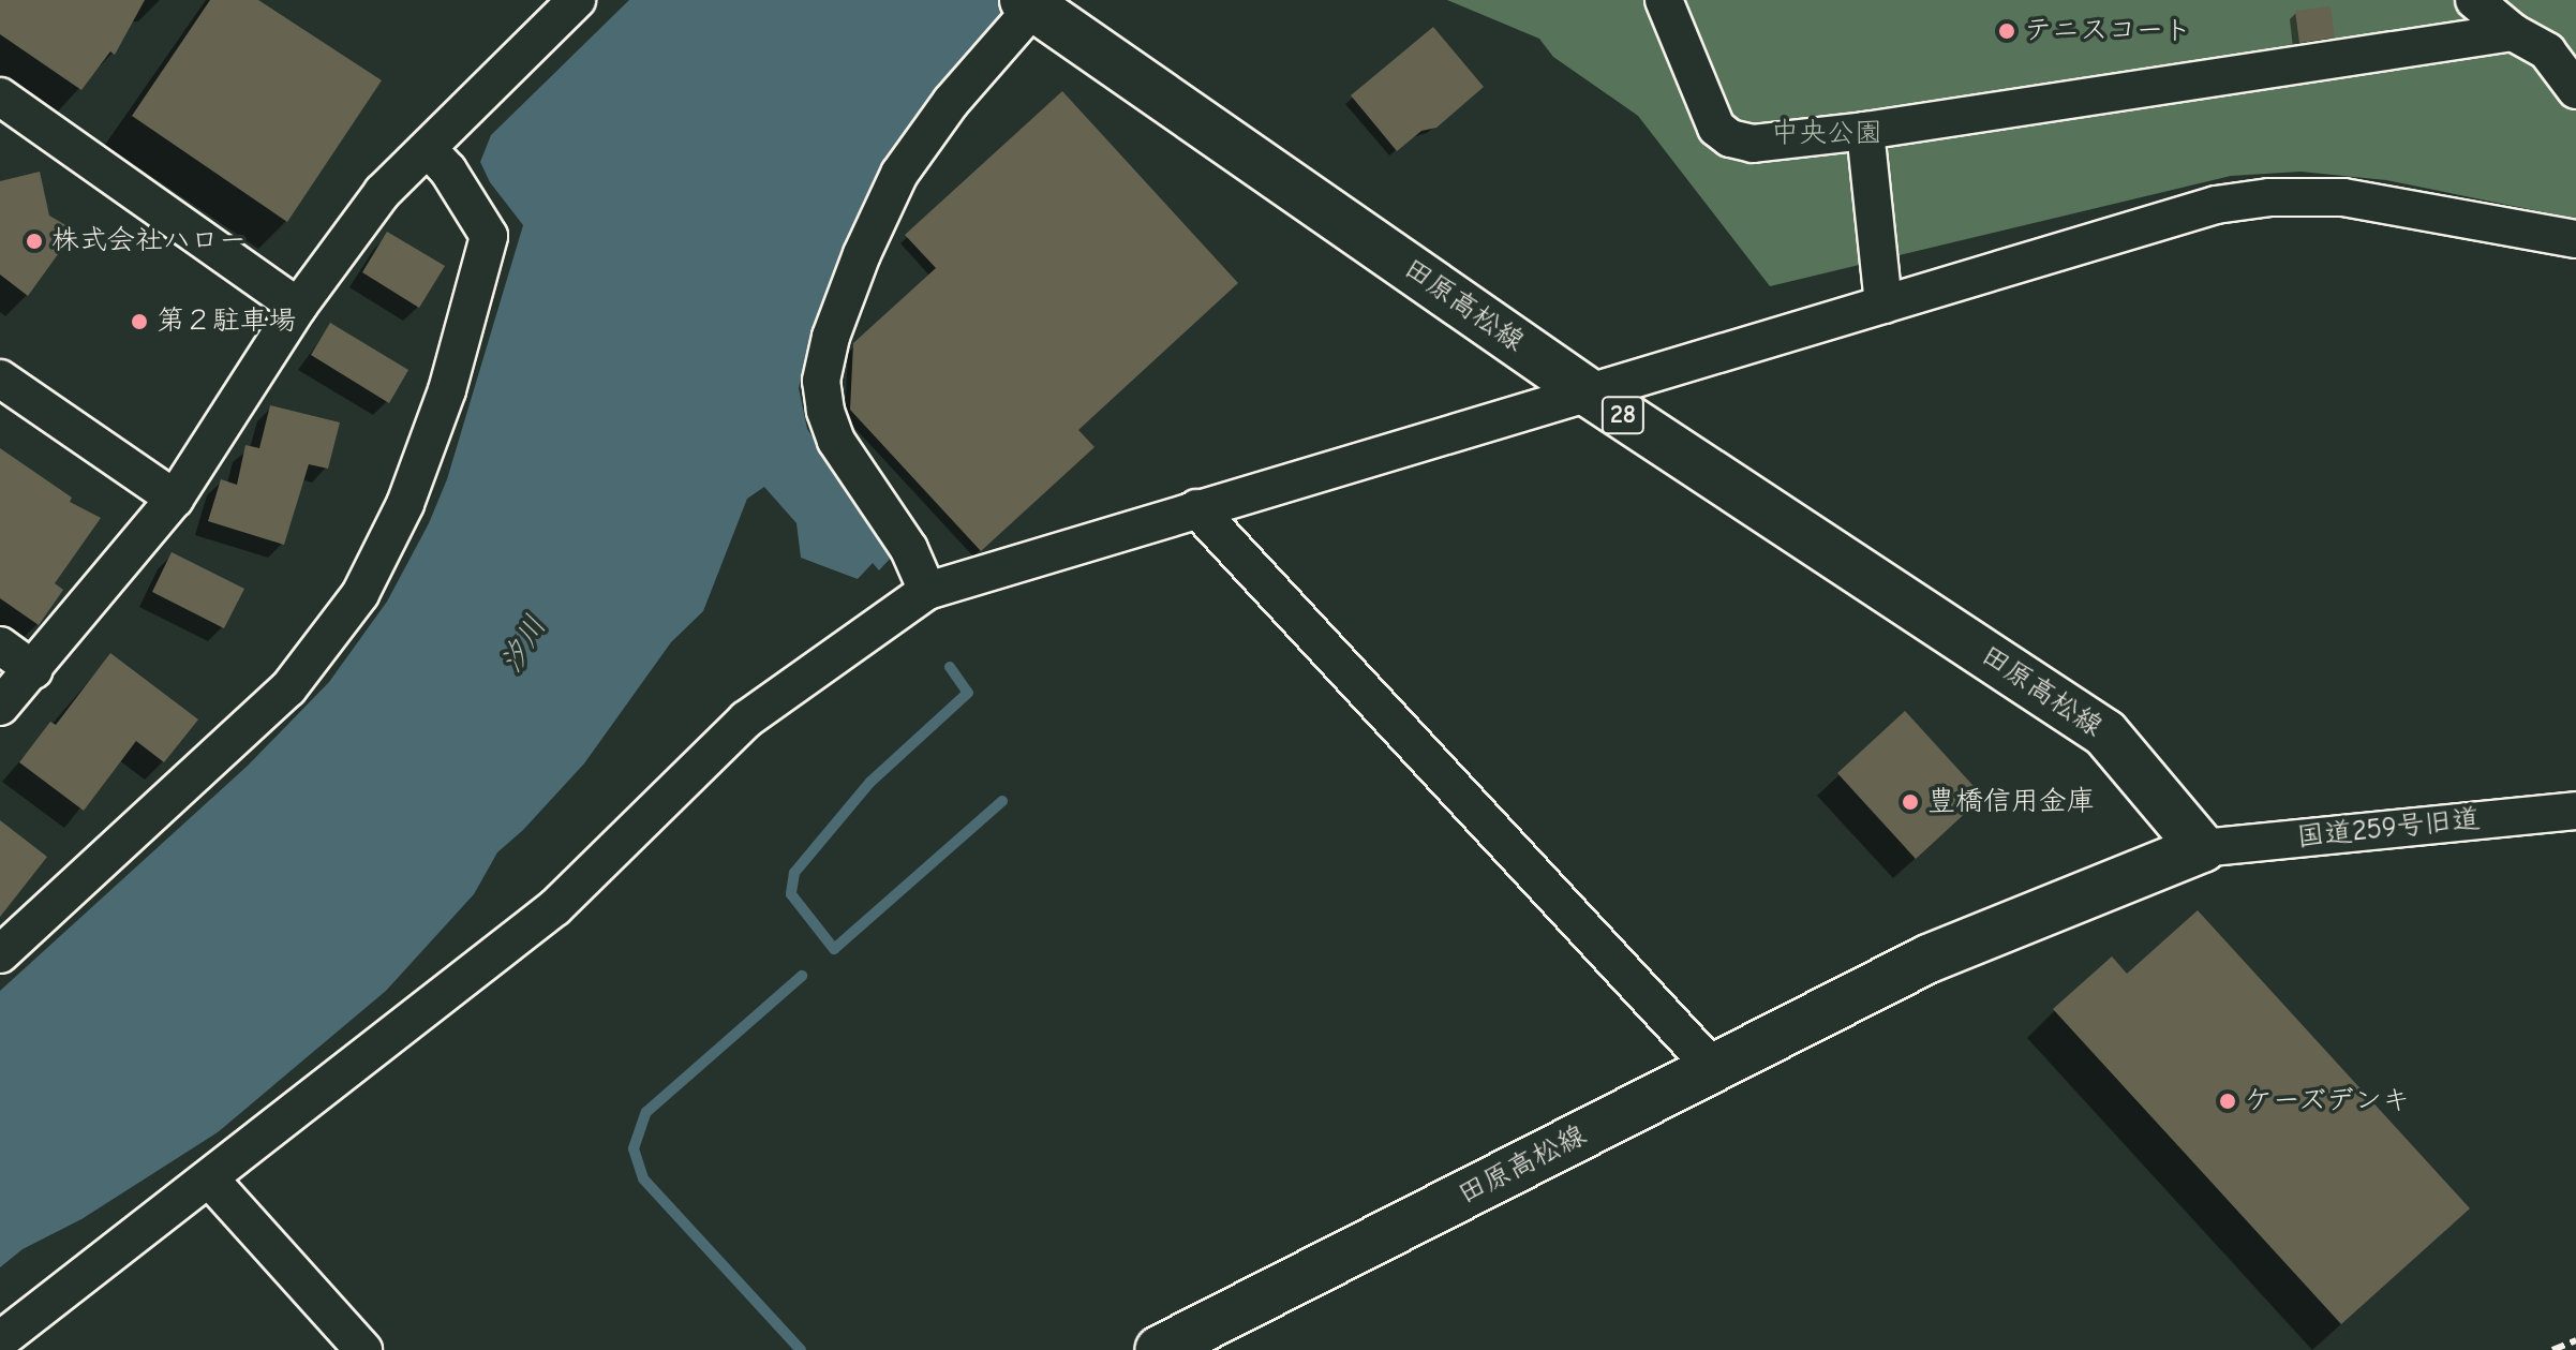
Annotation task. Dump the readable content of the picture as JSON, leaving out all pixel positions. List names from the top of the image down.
{
  "streets": {
    "main road": ["田原高松線", "28"],
    "street": ["国道259号旧道"]
  },
  "crossings": [
    ["田原高松線", "国道259号旧道"]
  ],
  "water": ["汐川"],
  "parks": ["中央公園"],
  "places": [
    "テニスコート",
    "株式会社ハロー",
    "第２駐車場",
    "豊橋信用金庫",
    "ケーズデンキ"
  ]
}
